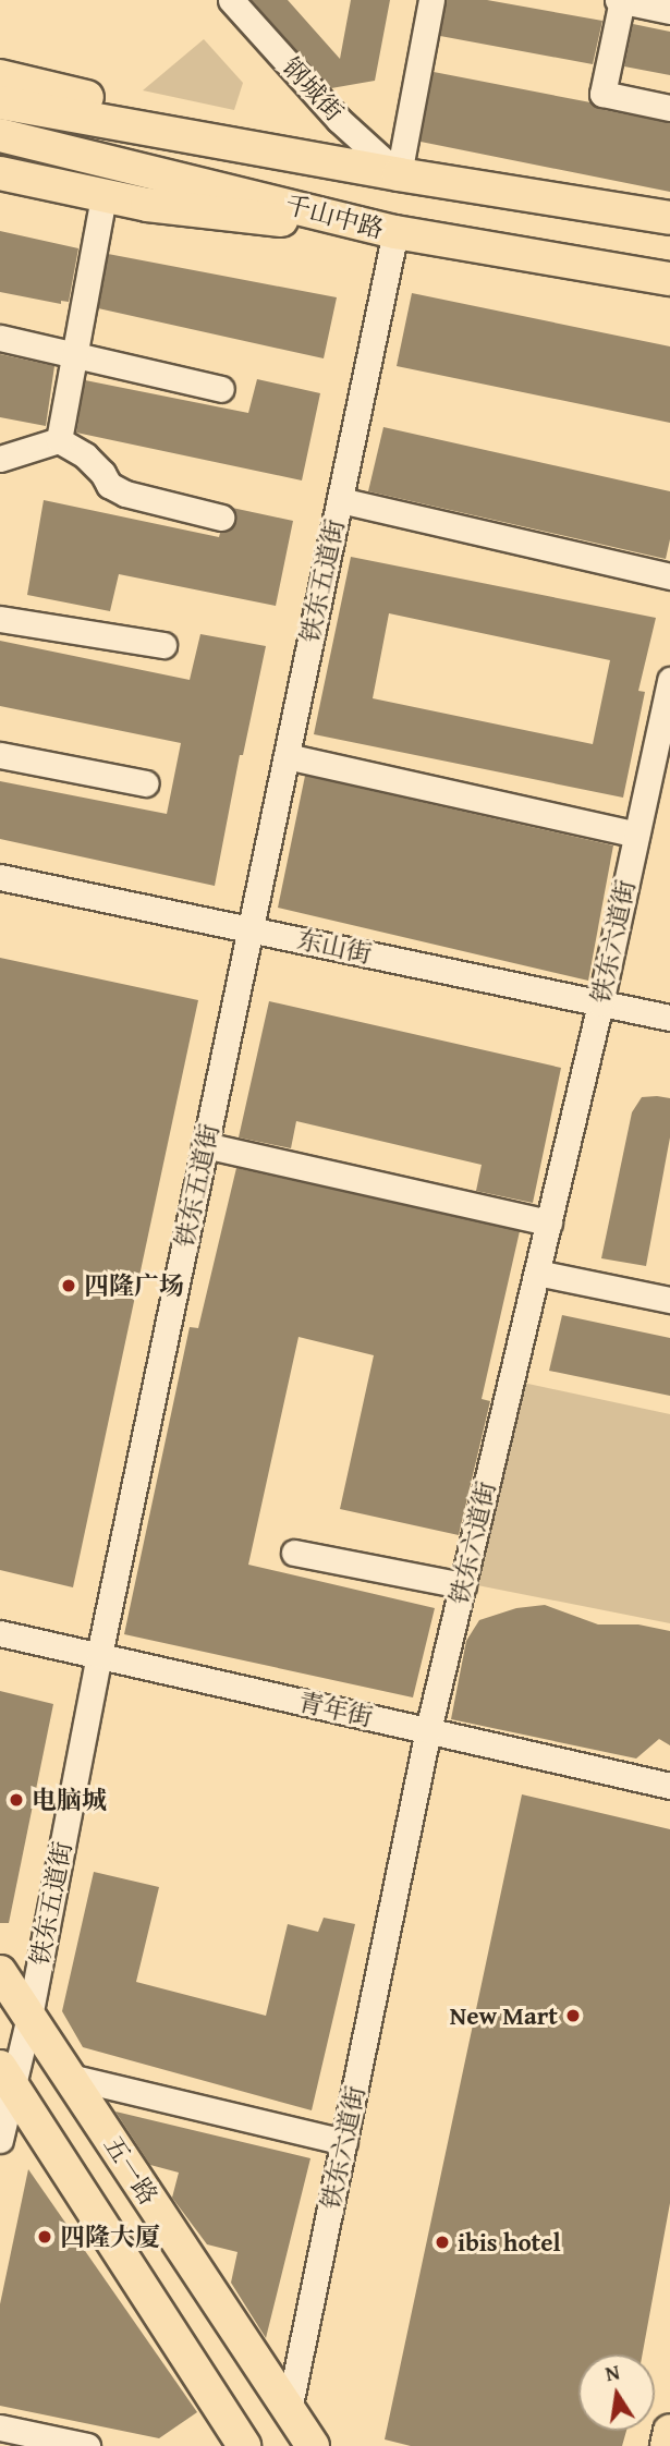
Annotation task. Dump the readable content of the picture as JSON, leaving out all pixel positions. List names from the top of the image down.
{
  "streets": {
    "main road": ["千山中路", "五一路"],
    "street": [
      "钢城街",
      "铁东五道街",
      "铁东六道街",
      "东山街",
      "青年街"
    ]
  },
  "crossings": [
    ["钢城街", "千山中路"],
    ["千山中路", "铁东五道街"],
    ["铁东五道街", "东山街"],
    ["铁东五道街", "青年街"],
    ["铁东五道街", "五一路"],
    ["铁东六道街", "东山街"],
    ["铁东六道街", "青年街"],
    ["铁东六道街", "五一路"]
  ],
  "places": [
    "四隆广场",
    "电脑城",
    "New Mart",
    "四隆大厦",
    "ibis hotel"
  ],
  "north": "top"
}
